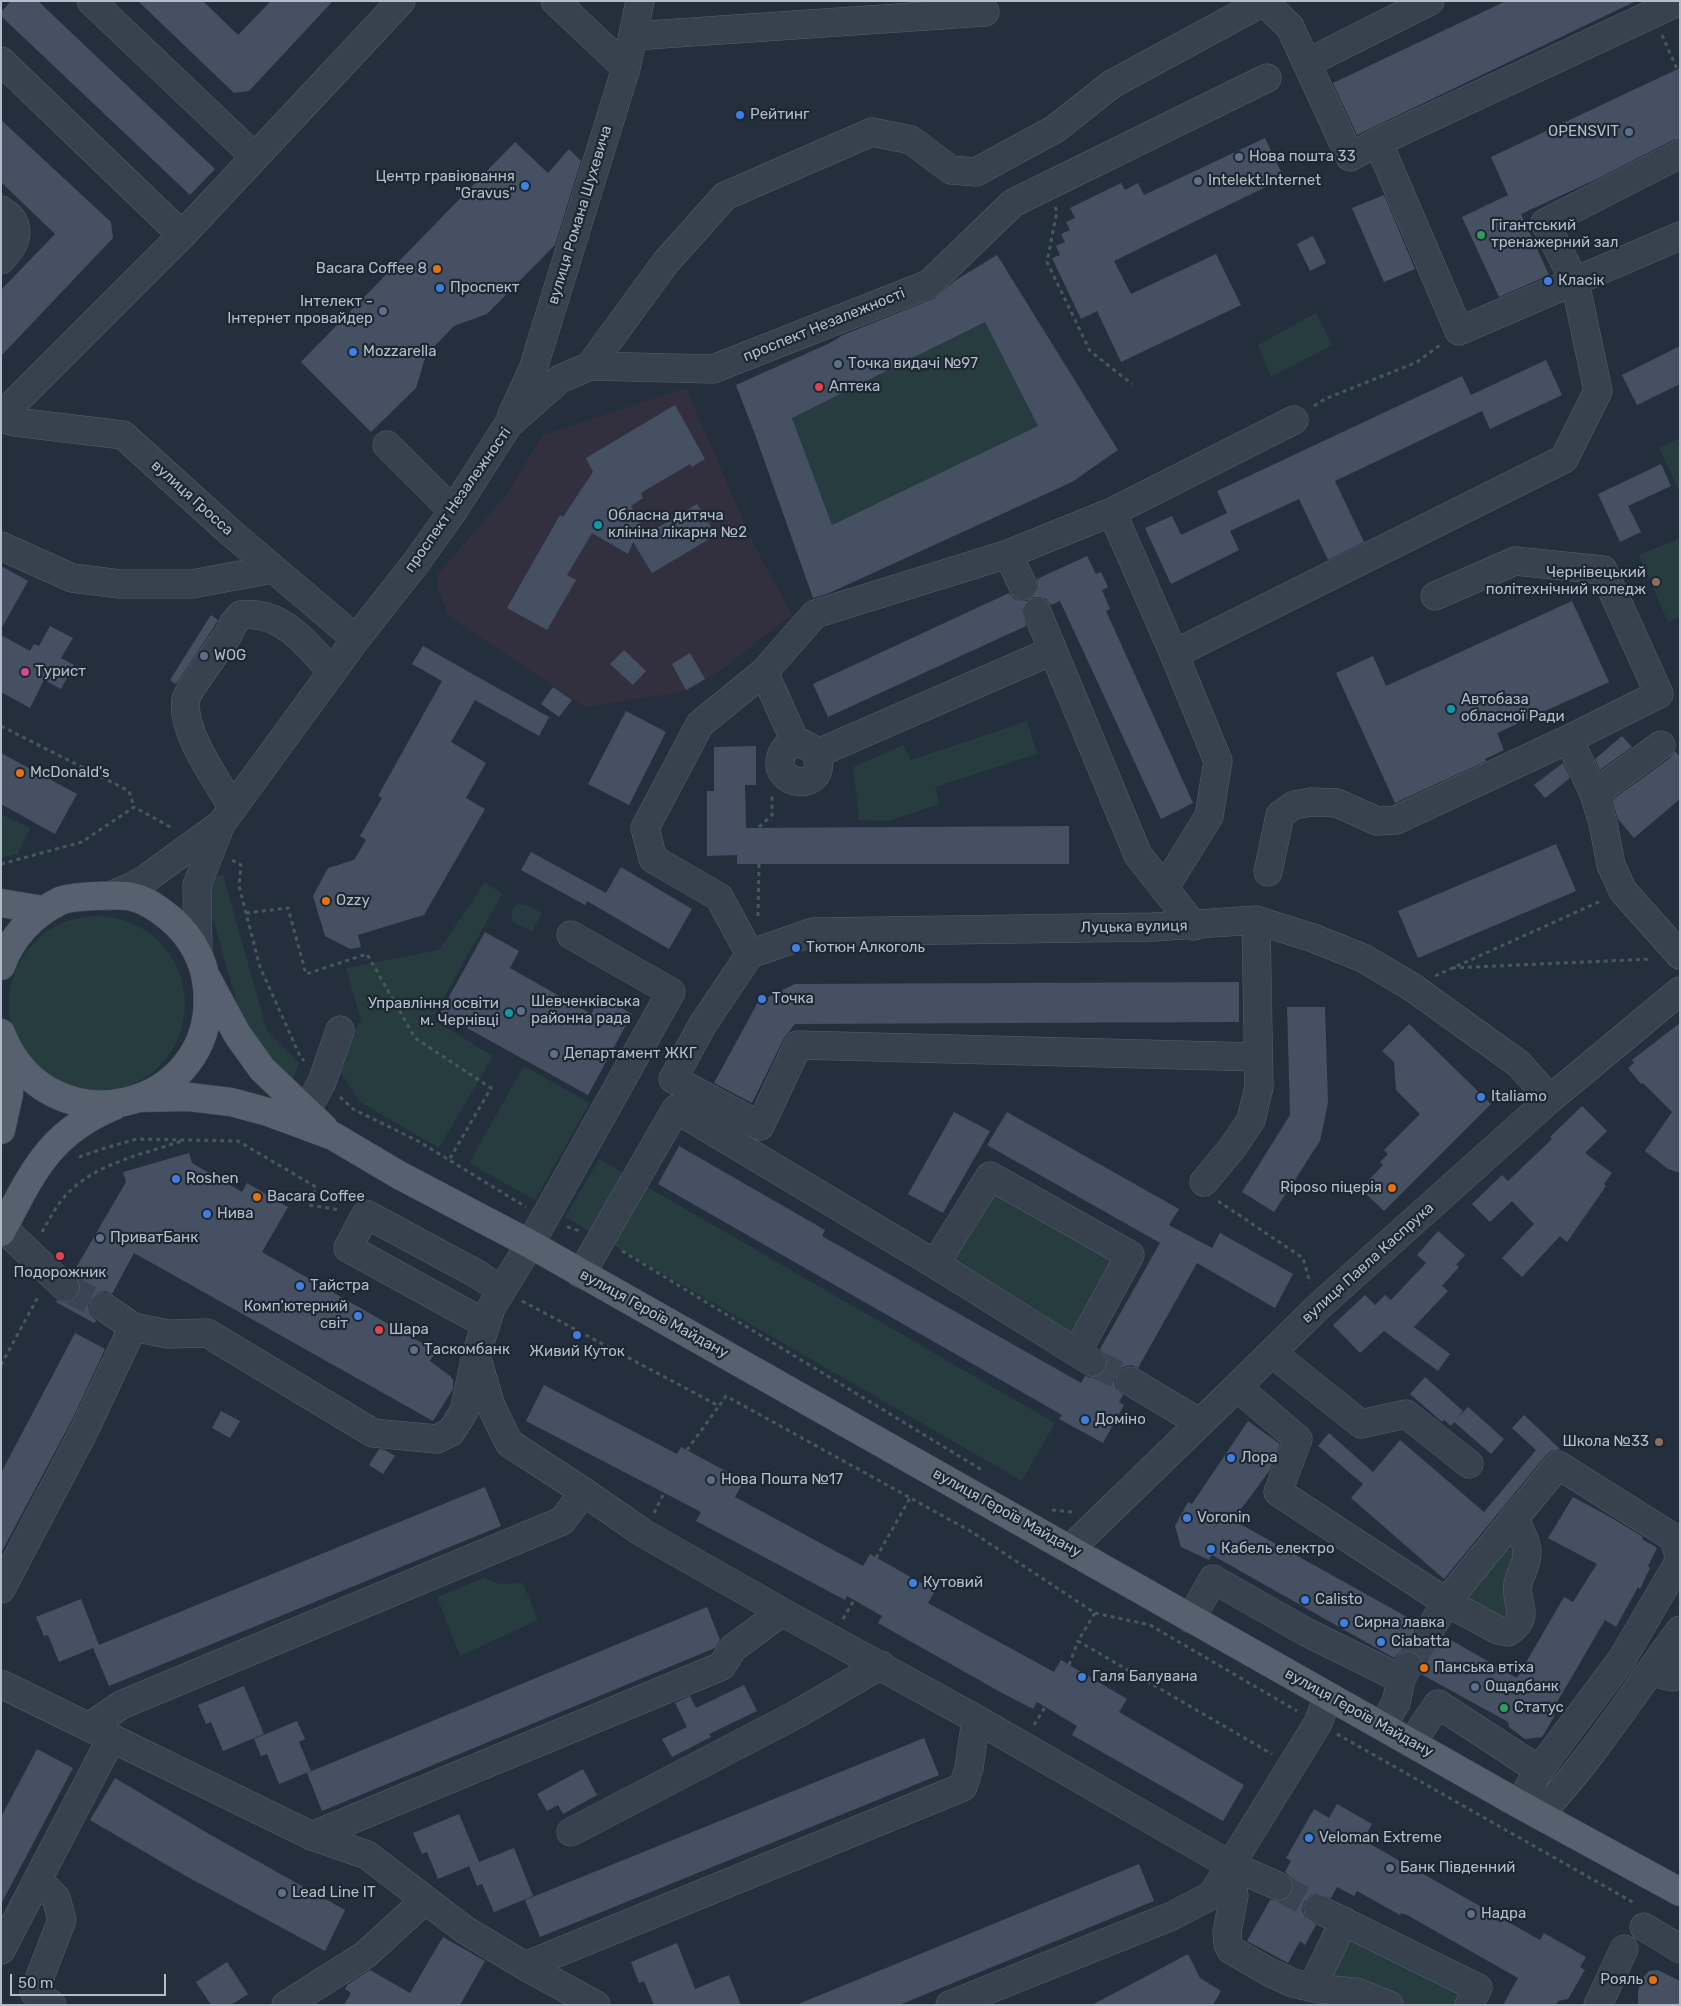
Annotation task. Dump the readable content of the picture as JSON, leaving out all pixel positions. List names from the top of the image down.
{
  "streets": {
    "main road": ["вулиця Героїв Майдану"],
    "street": [
      "вулиця Романа Шухевича",
      "проспект Незалежності",
      "вулиця Гросса",
      "Луцька вулиця",
      "вулиця Павла Каспрука"
    ]
  },
  "crossings": [
    ["вулиця Романа Шухевича", "проспект Незалежності"],
    ["проспект Незалежності", "вулиця Гросса"],
    ["Луцька вулиця", "вулиця Павла Каспрука"],
    ["вулиця Павла Каспрука", "вулиця Героїв Майдану"]
  ],
  "places": [
    "Рейтинг",
    "OPENSVIT",
    "Нова пошта 33",
    "Intelekt.Internet",
    "Центр гравіювання \"Gravus\"",
    "Гігантський тренажерний зал",
    "Bacara Coffee 8",
    "Класік",
    "Проспект",
    "Інтелект - Інтернет провайдер",
    "Mozzarella",
    "Точка видачі №97",
    "Аптека",
    "Обласна дитяча клініна лікарня №2",
    "Чернівецький політехнічний коледж",
    "WOG",
    "Турист",
    "Автобаза обласної Ради",
    "McDonald's",
    "Ozzy",
    "Тютюн Алкоголь",
    "Точка",
    "Шевченківська районна рада",
    "Управління освіти м. Чернівці",
    "Департамент ЖКГ",
    "Italiamo",
    "Roshen",
    "Riposo піцерія",
    "Bacara Coffee",
    "Нива",
    "ПриватБанк",
    "Подорожник",
    "Тайстра",
    "Комп'ютерний світ",
    "Шара",
    "Живий Куток",
    "Таскомбанк",
    "Доміно",
    "Школа №33",
    "Лора",
    "Нова Пошта №17",
    "Voronin",
    "Кабель електро",
    "Кутовий",
    "Calisto",
    "Сирна лавка",
    "Ciabatta",
    "Панська втіха",
    "Галя Балувана",
    "Ощадбанк",
    "Статус",
    "Veloman Extreme",
    "Банк Південний",
    "Lead Line IT",
    "Надра",
    "Рояль"
  ],
  "scale_bar": "50 m"
}
